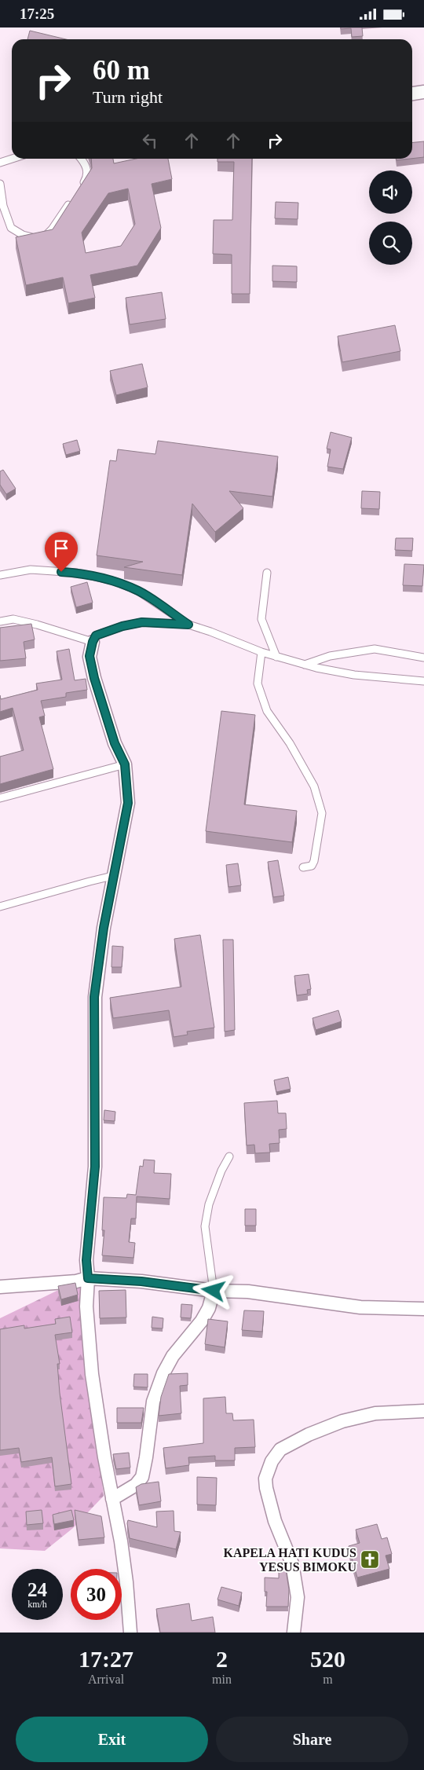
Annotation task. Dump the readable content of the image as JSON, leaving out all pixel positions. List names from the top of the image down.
{
  "places": {
    "church": ["KAPELA HATI KUDUS YESUS BIMOKU"]
  },
  "page": {
    "status": "17:25",
    "turn": ["60 m", "Turn right"],
    "speed": "24 km/h",
    "limit": "30",
    "eta": [
      "17:27",
      "Arrival",
      "2",
      "min",
      "520",
      "m"
    ],
    "buttons": ["Exit", "Share"]
  }
}
